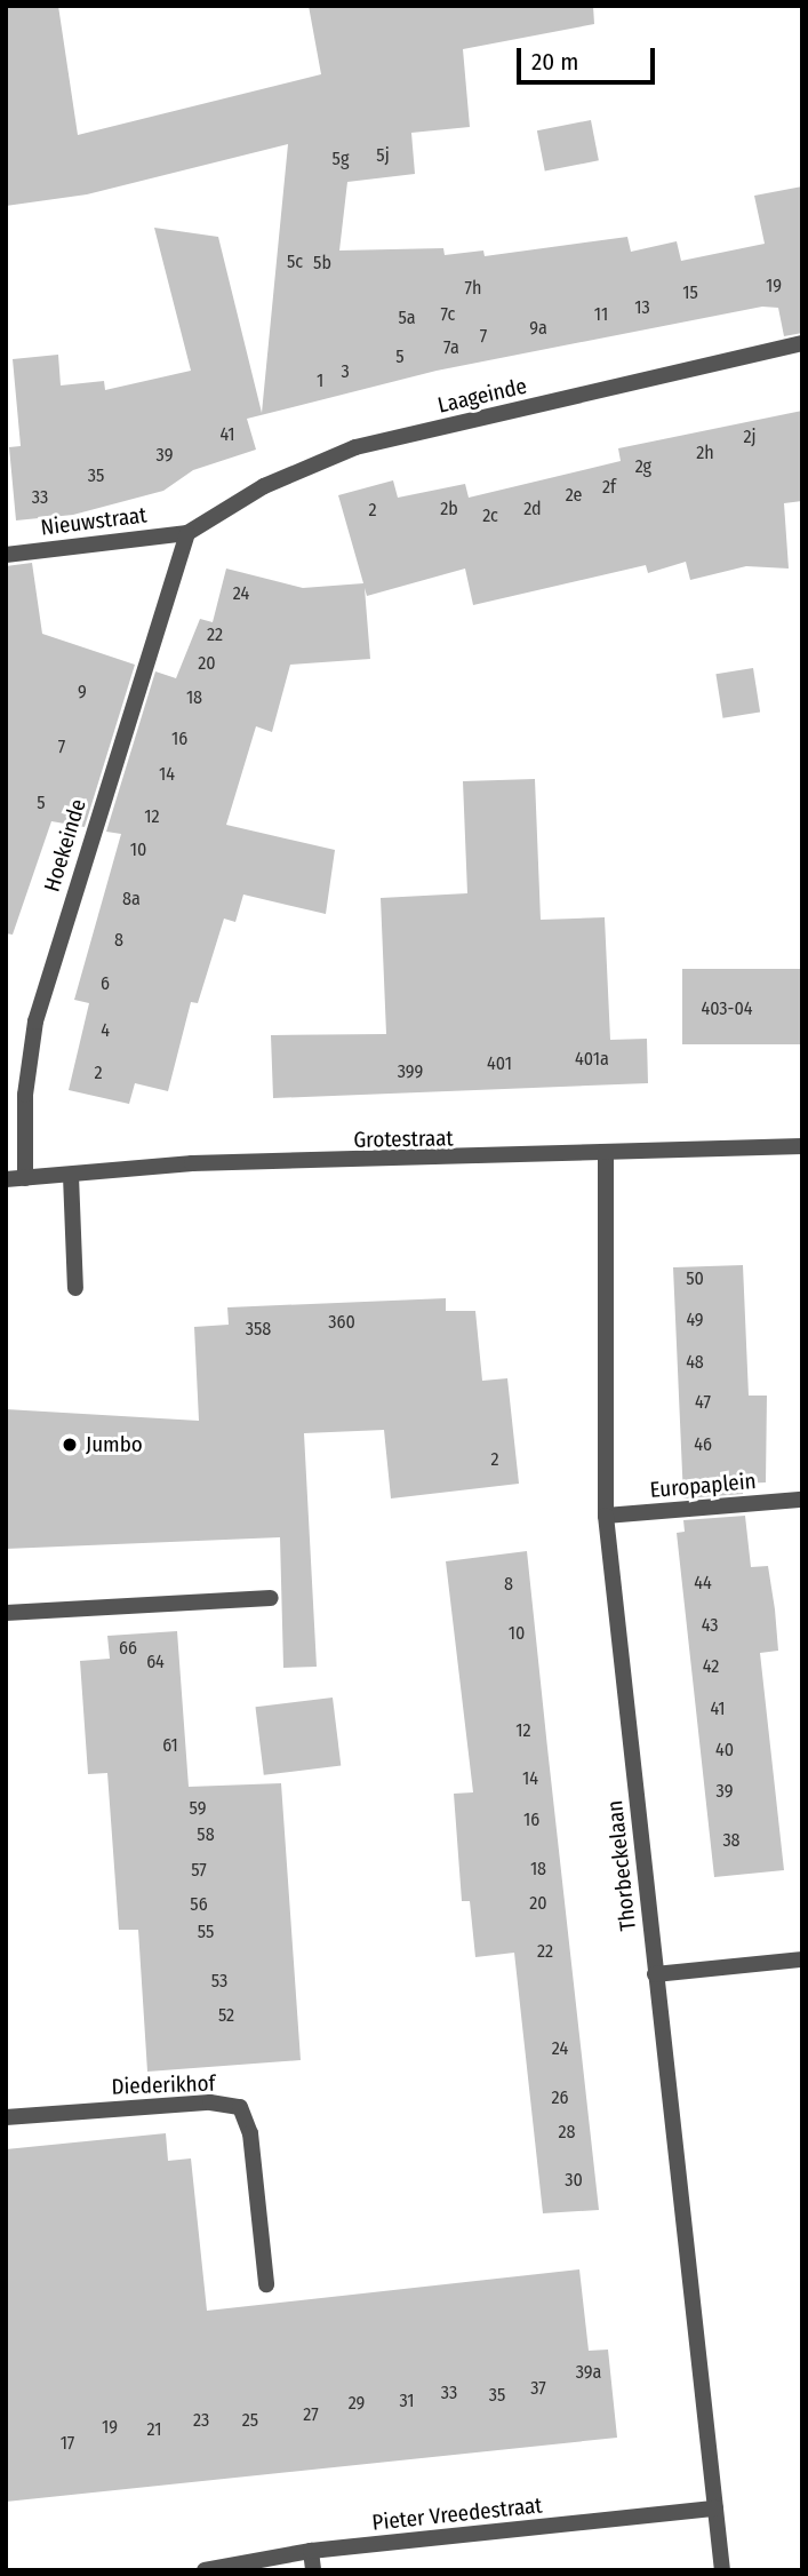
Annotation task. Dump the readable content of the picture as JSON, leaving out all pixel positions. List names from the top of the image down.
{
  "streets": {
    "street": [
      "Laageinde",
      "Nieuwstraat",
      "Hoekeinde",
      "Grotestraat",
      "Europaplein",
      "Thorbeckelaan",
      "Diederikhof",
      "Pieter Vreedestraat"
    ]
  },
  "crossings": [
    ["Laageinde", "Nieuwstraat"],
    ["Laageinde", "Hoekeinde"],
    ["Nieuwstraat", "Hoekeinde"],
    ["Hoekeinde", "Grotestraat"],
    ["Grotestraat", "Thorbeckelaan"],
    ["Europaplein", "Thorbeckelaan"],
    ["Thorbeckelaan", "Pieter Vreedestraat"]
  ],
  "places": ["Jumbo"],
  "house_numbers": [
    "5j",
    "5g",
    "5c",
    "5b",
    "19",
    "7h",
    "15",
    "13",
    "7c",
    "11",
    "5a",
    "9a",
    "7",
    "7a",
    "5",
    "3",
    "1",
    "41",
    "2j",
    "2h",
    "39",
    "2g",
    "35",
    "2f",
    "2e",
    "33",
    "2b",
    "2d",
    "2",
    "2c",
    "24",
    "22",
    "20",
    "9",
    "18",
    "16",
    "7",
    "14",
    "5",
    "12",
    "10",
    "8a",
    "8",
    "6",
    "403-04",
    "4",
    "401a",
    "401",
    "399",
    "2",
    "50",
    "49",
    "360",
    "358",
    "48",
    "47",
    "46",
    "2",
    "44",
    "8",
    "43",
    "10",
    "66",
    "64",
    "42",
    "41",
    "12",
    "61",
    "40",
    "14",
    "39",
    "59",
    "16",
    "58",
    "38",
    "18",
    "57",
    "20",
    "56",
    "55",
    "22",
    "53",
    "52",
    "24",
    "26",
    "28",
    "30",
    "39a",
    "37",
    "33",
    "35",
    "31",
    "29",
    "27",
    "23",
    "25",
    "19",
    "21",
    "17"
  ],
  "scale_bar": "20 m"
}
